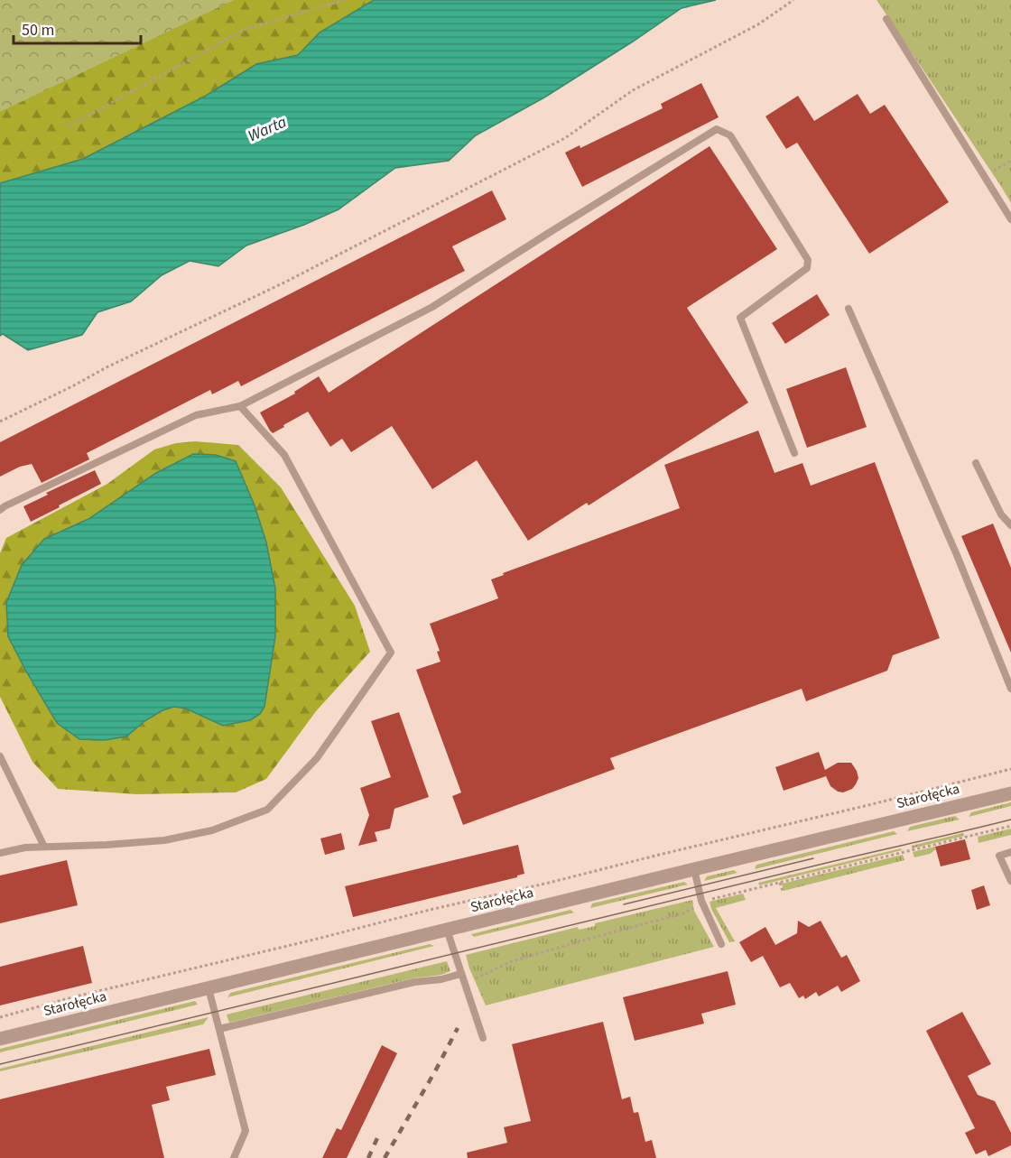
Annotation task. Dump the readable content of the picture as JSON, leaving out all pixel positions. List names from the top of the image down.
{
  "streets": {
    "street": ["Starołęcka"]
  },
  "water": ["Warta"],
  "scale_bar": "50 m"
}
